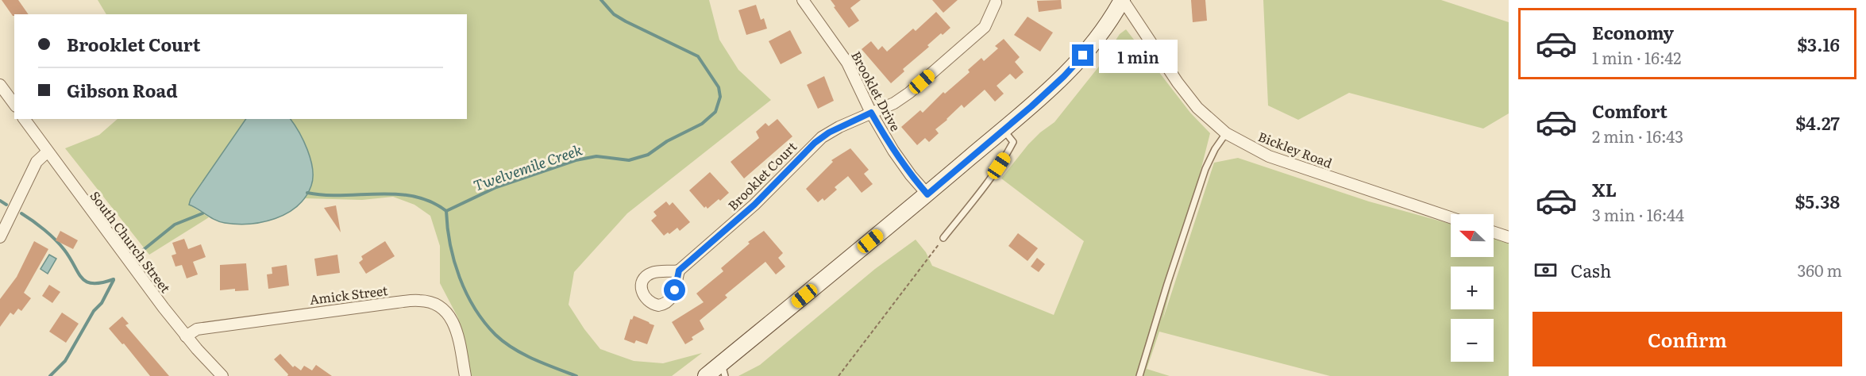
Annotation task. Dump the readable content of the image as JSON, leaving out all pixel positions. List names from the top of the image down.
{
  "streets": {
    "street": [
      "Brooklet Drive",
      "Bickley Road",
      "Brooklet Court",
      "South Church Street",
      "Amick Street"
    ]
  },
  "crossings": [
    ["Brooklet Drive", "Brooklet Court"],
    ["South Church Street", "Amick Street"]
  ],
  "water": ["Twelvemile Creek"],
  "north": "left",
  "page": {
    "list": [
      {
        "name": "Economy",
        "note": "1 min · 16:42",
        "value": "$3.16"
      },
      {
        "name": "Comfort",
        "note": "2 min · 16:43",
        "value": "$4.27"
      },
      {
        "name": "XL",
        "note": "3 min · 16:44",
        "value": "$5.38"
      }
    ],
    "banner": ["Brooklet Court", "Gibson Road"],
    "bubble": "1 min",
    "map_buttons": ["+", "−"],
    "pay": ["Cash", "360 m"],
    "buttons": "Confirm"
  }
}
